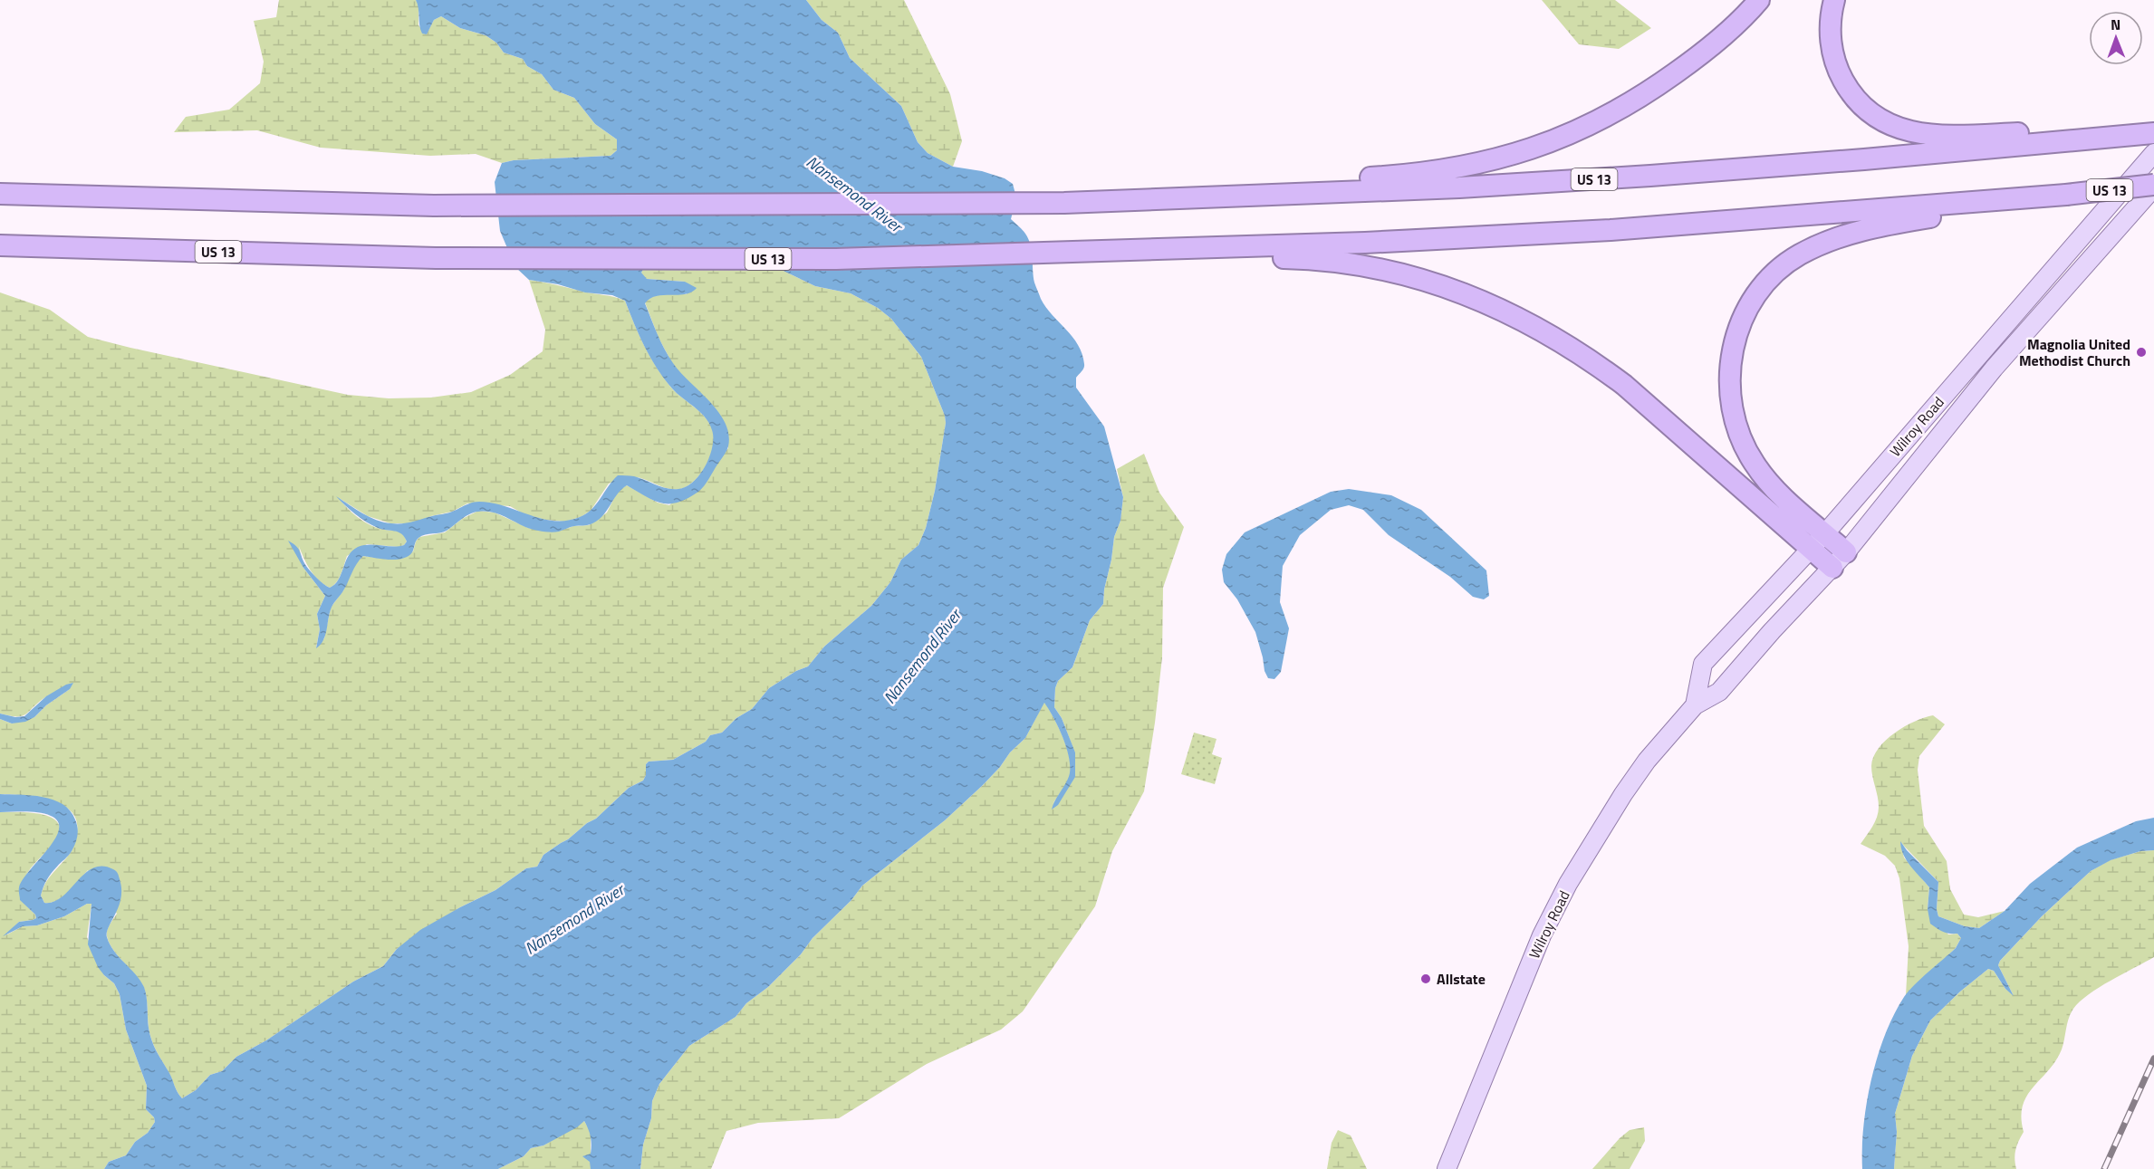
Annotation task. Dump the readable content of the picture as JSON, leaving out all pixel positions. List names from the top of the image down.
{
  "streets": {
    "highway": ["US 13"],
    "main road": ["Wilroy Road"]
  },
  "crossings": [
    ["US 13", "Wilroy Road"]
  ],
  "water": ["Nansemond River"],
  "places": ["Magnolia United Methodist Church", "Allstate"],
  "north": "top"
}
